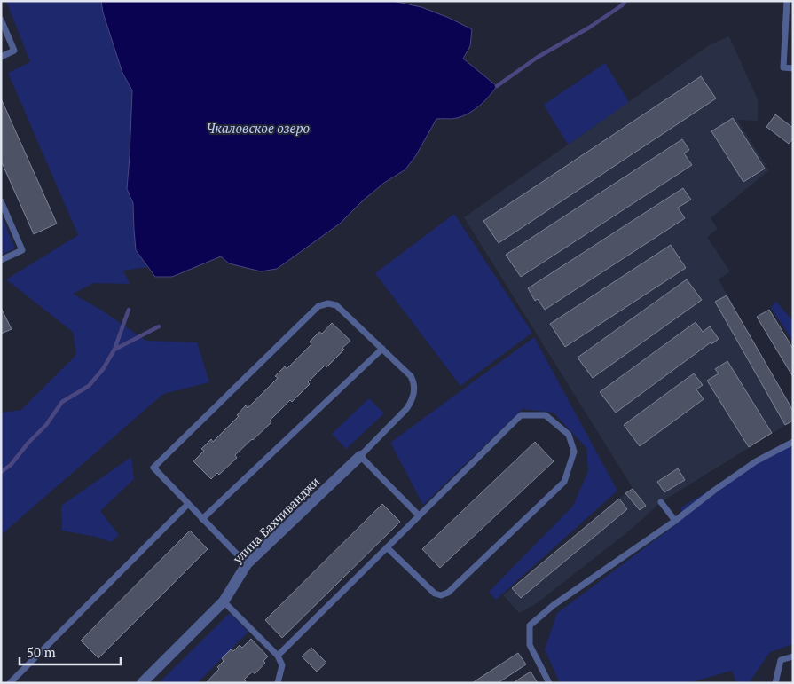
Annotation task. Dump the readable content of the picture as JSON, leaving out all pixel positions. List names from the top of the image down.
{
  "streets": {
    "street": ["улица Бахчиванджи"]
  },
  "water": ["Чкаловское озеро"],
  "scale_bar": "50 m"
}
